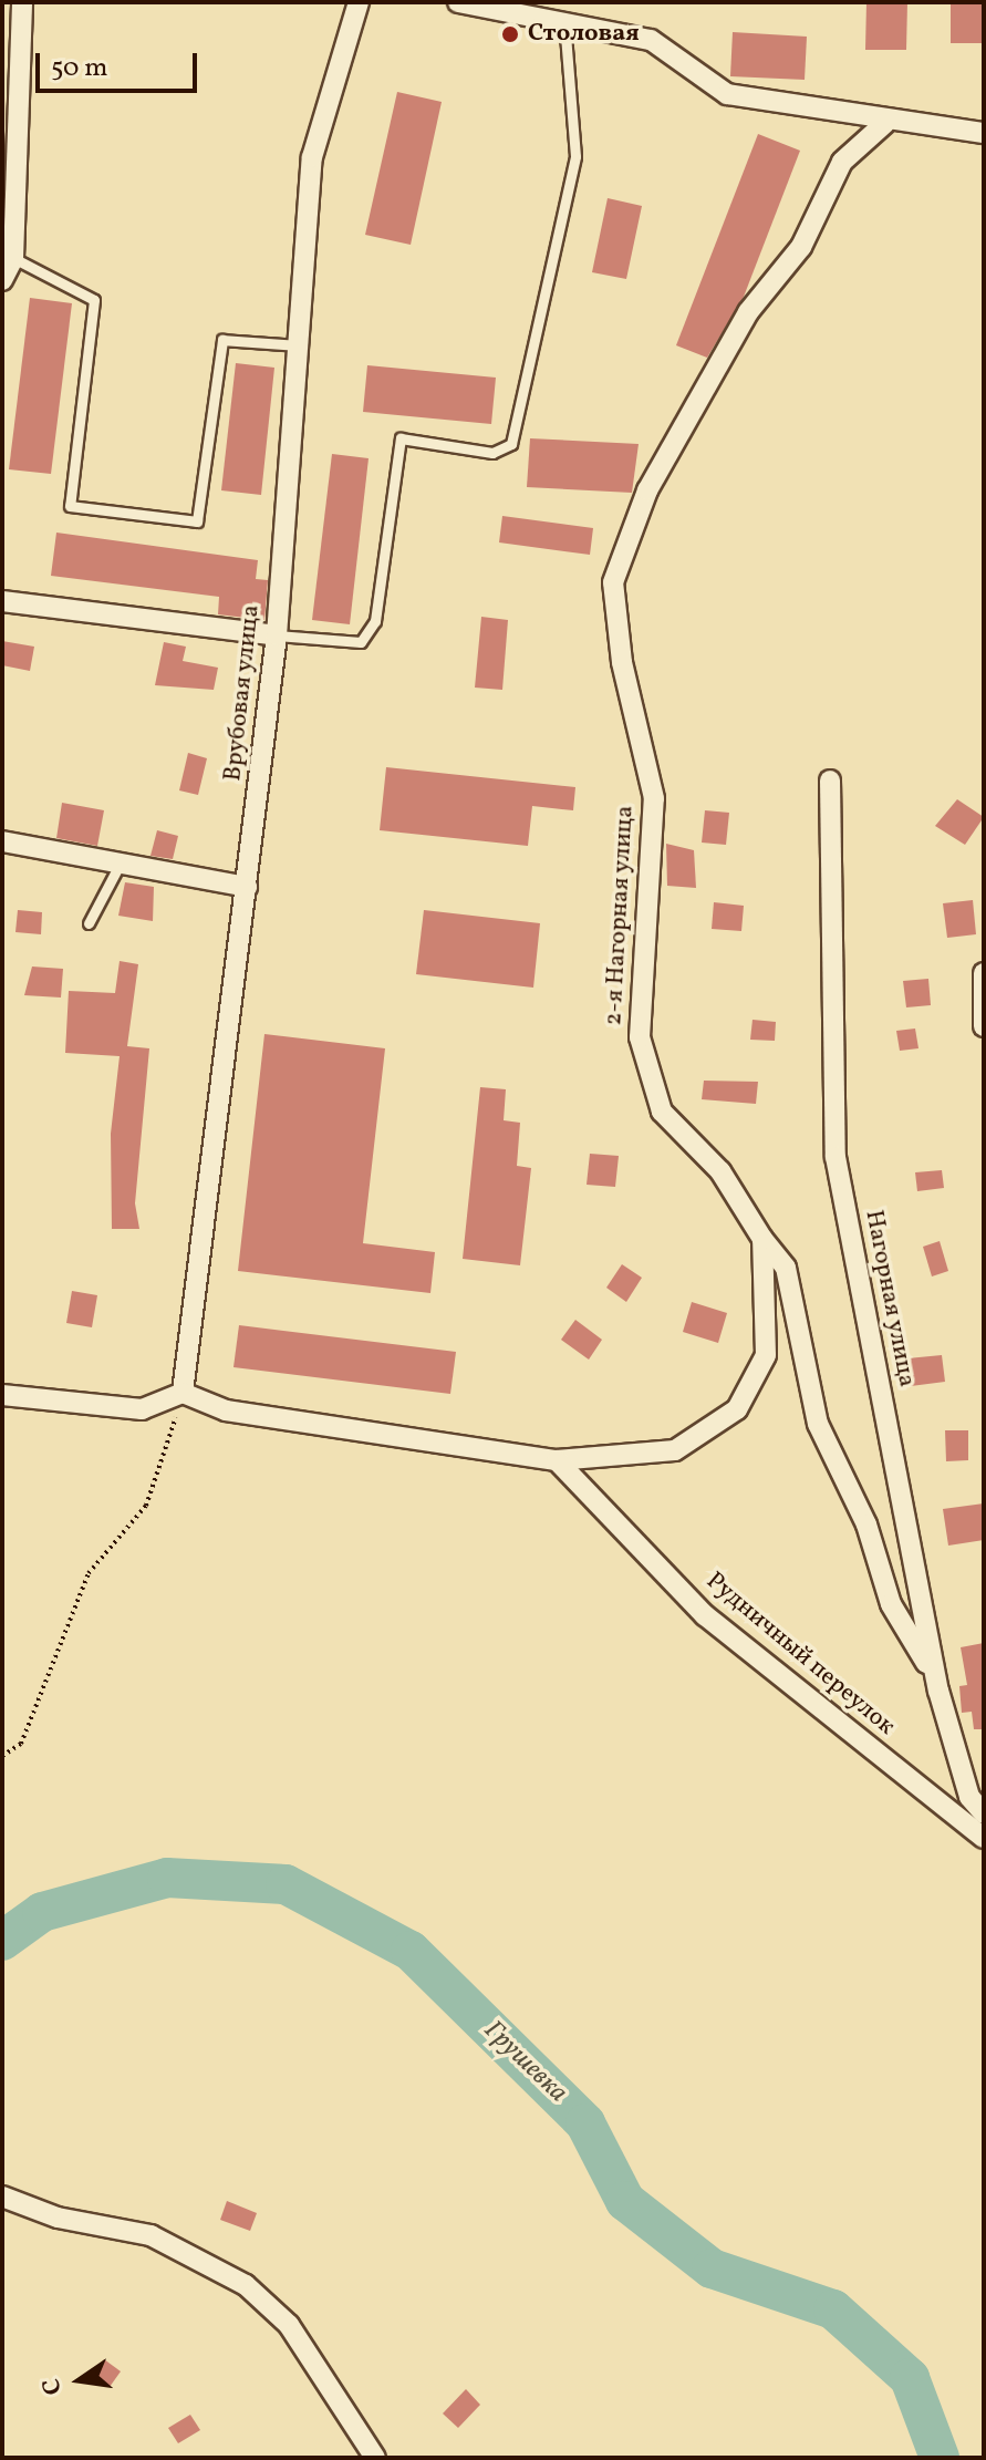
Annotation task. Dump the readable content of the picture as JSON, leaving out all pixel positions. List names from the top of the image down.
{
  "streets": {
    "street": [
      "Врубовая улица",
      "2-я Нагорная улица",
      "Нагорная улица",
      "Рудничный переулок"
    ]
  },
  "crossings": [
    ["2-я Нагорная улица", "Нагорная улица"]
  ],
  "water": ["Грушевка"],
  "places": ["Столовая"],
  "scale_bar": "50 m",
  "north": "left"
}
